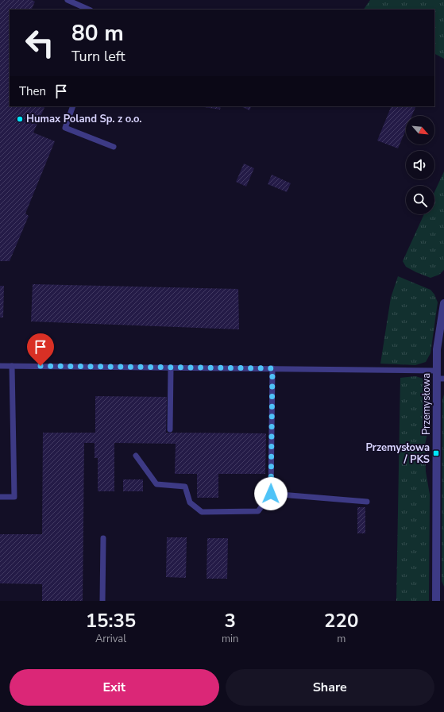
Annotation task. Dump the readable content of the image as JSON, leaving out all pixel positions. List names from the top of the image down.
{
  "streets": {
    "street": ["Przemysłowa"]
  },
  "places": {
    "other": ["Humax Poland Sp. z o.o."],
    "transit": ["Przemysłowa / PKS"]
  },
  "north": "bottom right",
  "page": {
    "turn": ["80 m", "Turn left"],
    "then": "Then",
    "eta": [
      "15:35",
      "Arrival",
      "3",
      "min",
      "220",
      "m"
    ],
    "buttons": ["Exit", "Share"]
  }
}
